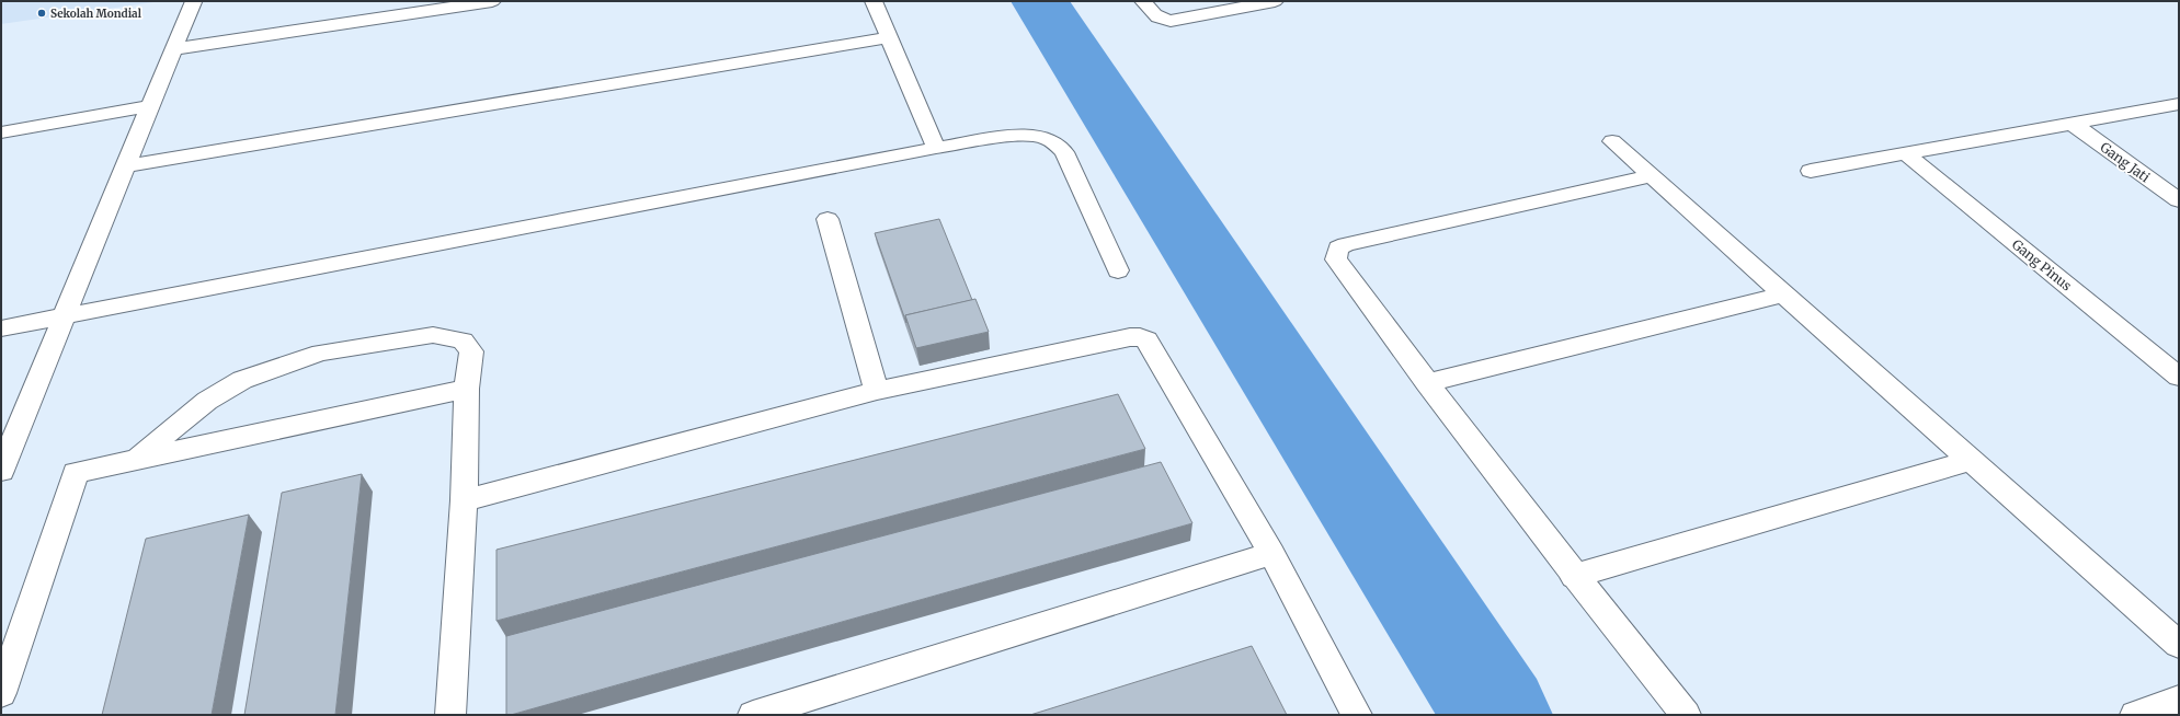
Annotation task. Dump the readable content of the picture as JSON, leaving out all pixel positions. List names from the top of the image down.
{
  "streets": {
    "street": ["Gang Jati", "Gang Pinus"]
  },
  "places": ["Sekolah Mondial"]
}
